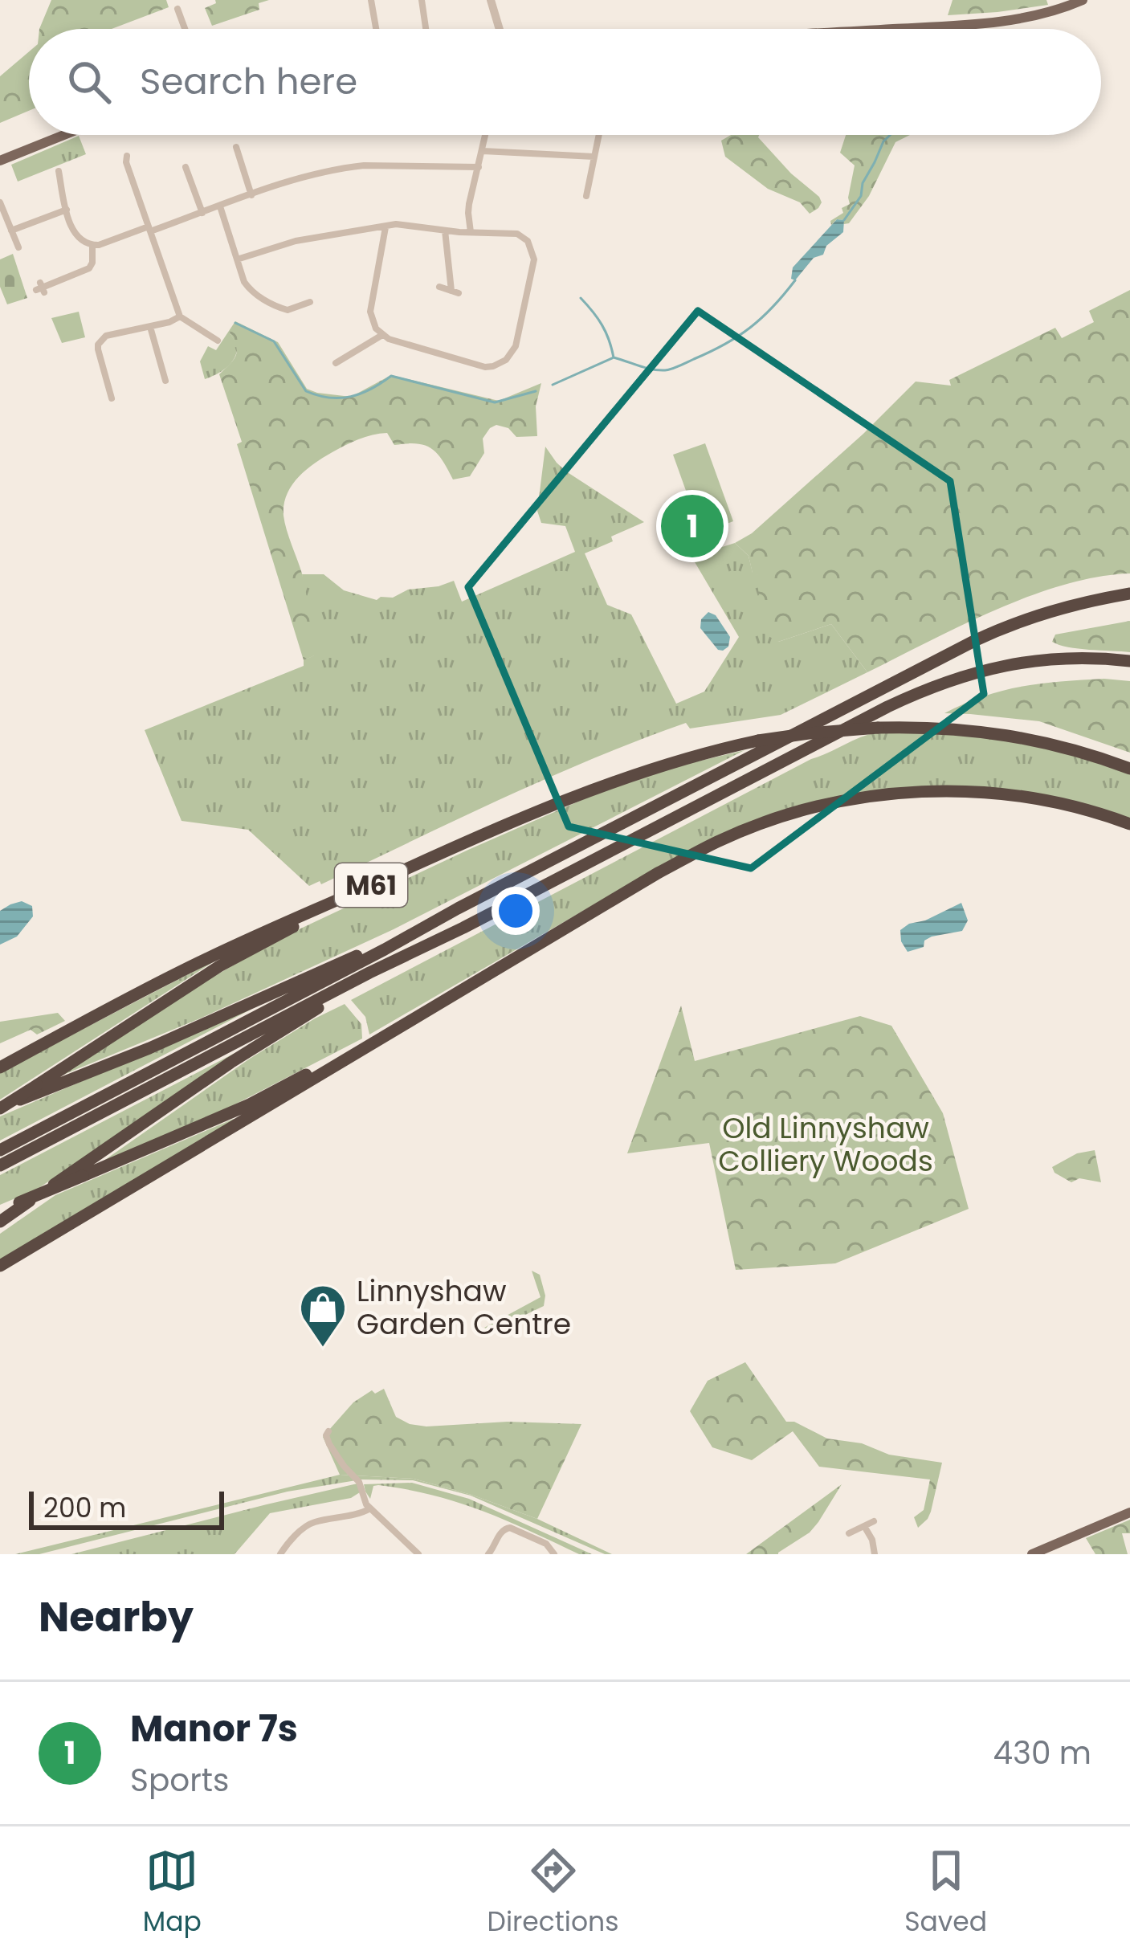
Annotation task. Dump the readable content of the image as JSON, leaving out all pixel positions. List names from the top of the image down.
{
  "streets": {
    "highway": ["M61"]
  },
  "parks": ["Old Linnyshaw Colliery Woods"],
  "places": {
    "shop": ["Linnyshaw Garden Centre"]
  },
  "scale_bar": "200 m",
  "page": {
    "search": "Search here",
    "pins": "1",
    "scale": "200 m",
    "heading": "Nearby",
    "list": [
      {
        "mark": "1",
        "name": "Manor 7s",
        "note": "Sports",
        "value": "430 m"
      }
    ],
    "nav": ["Map", "Directions", "Saved"]
  }
}
